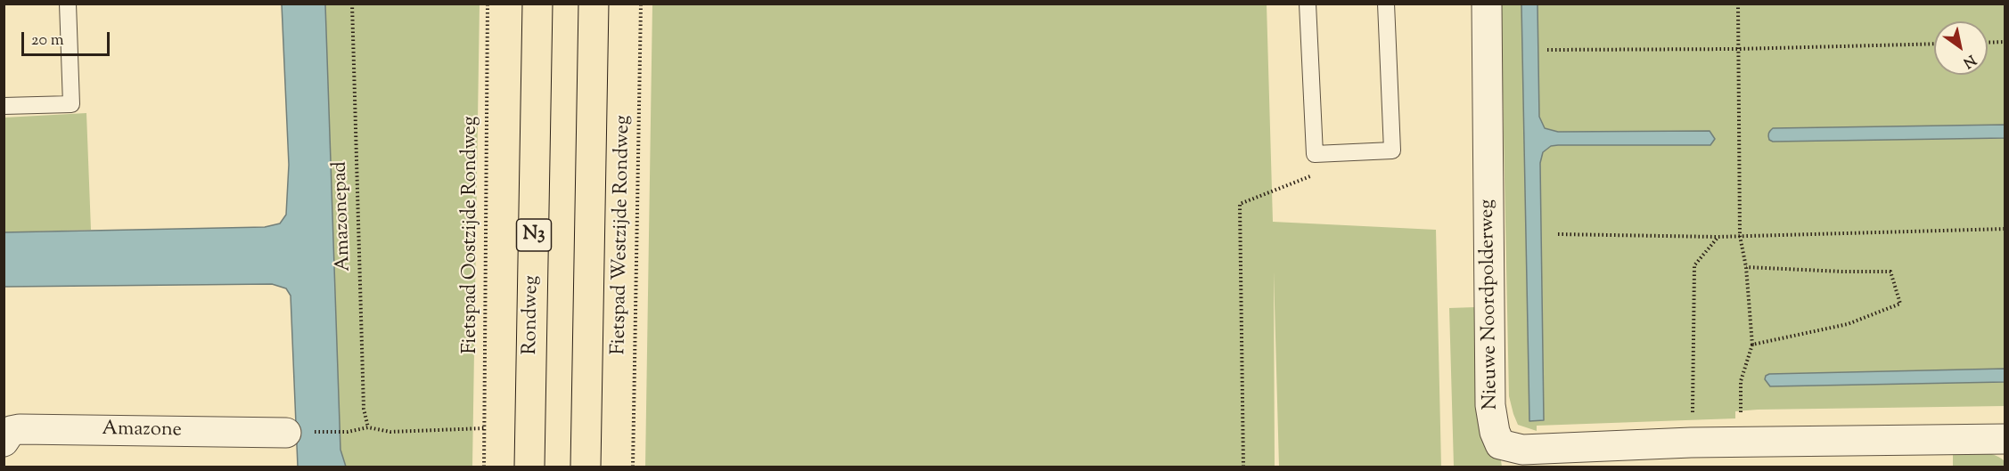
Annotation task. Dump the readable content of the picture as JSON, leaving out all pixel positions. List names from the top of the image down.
{
  "streets": {
    "highway": ["N3", "Rondweg"],
    "street": ["Nieuwe Noordpolderweg", "Amazone"],
    "path": ["Amazonepad", "Fietspad Oostzijde Rondweg", "Fietspad Westzijde Rondweg"]
  },
  "scale_bar": "20 m",
  "north": "bottom right"
}
